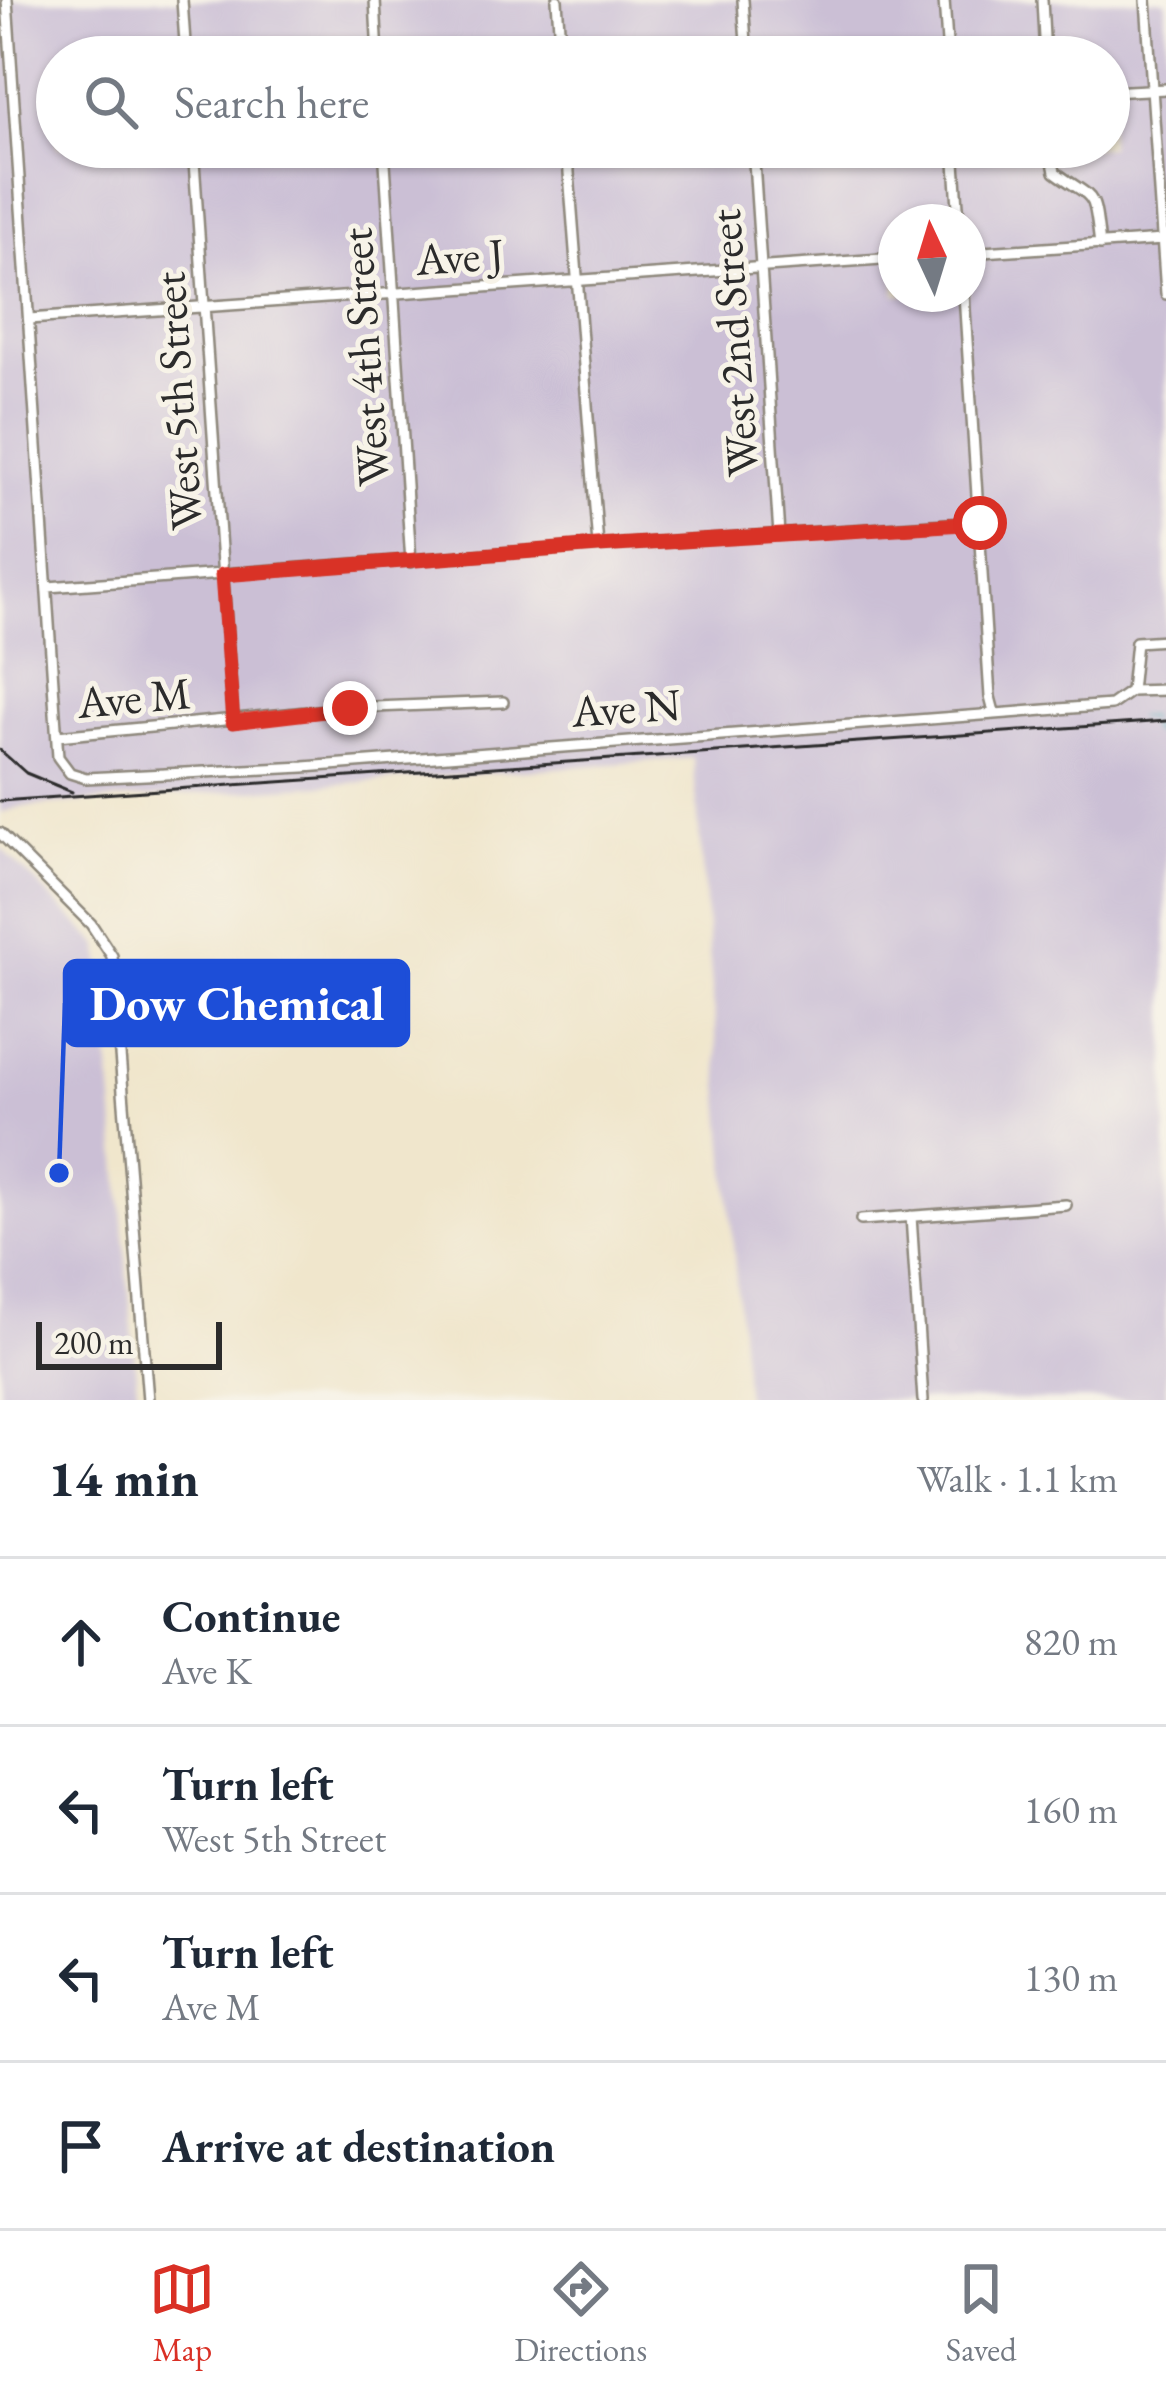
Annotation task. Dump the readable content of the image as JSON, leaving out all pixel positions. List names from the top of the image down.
{
  "streets": {
    "street": [
      "Ave J",
      "West 2nd Street",
      "West 4th Street",
      "West 5th Street",
      "Ave M",
      "Ave N"
    ]
  },
  "crossings": [
    ["Ave J", "West 2nd Street"],
    ["Ave J", "West 4th Street"],
    ["Ave J", "West 5th Street"],
    ["West 5th Street", "Ave M"],
    ["Ave M", "Ave N"]
  ],
  "places": ["Dow Chemical"],
  "scale_bar": "200 m",
  "north": "top",
  "page": {
    "search": "Search here",
    "scale": "200 m",
    "heading": ["14 min", "Walk · 1.1 km"],
    "list": [
      ["Continue", "Ave K", "820 m"],
      ["Turn left", "West 5th Street", "160 m"],
      ["Turn left", "Ave M", "130 m"],
      "Arrive at destination"
    ],
    "nav": ["Map", "Directions", "Saved"]
  }
}
